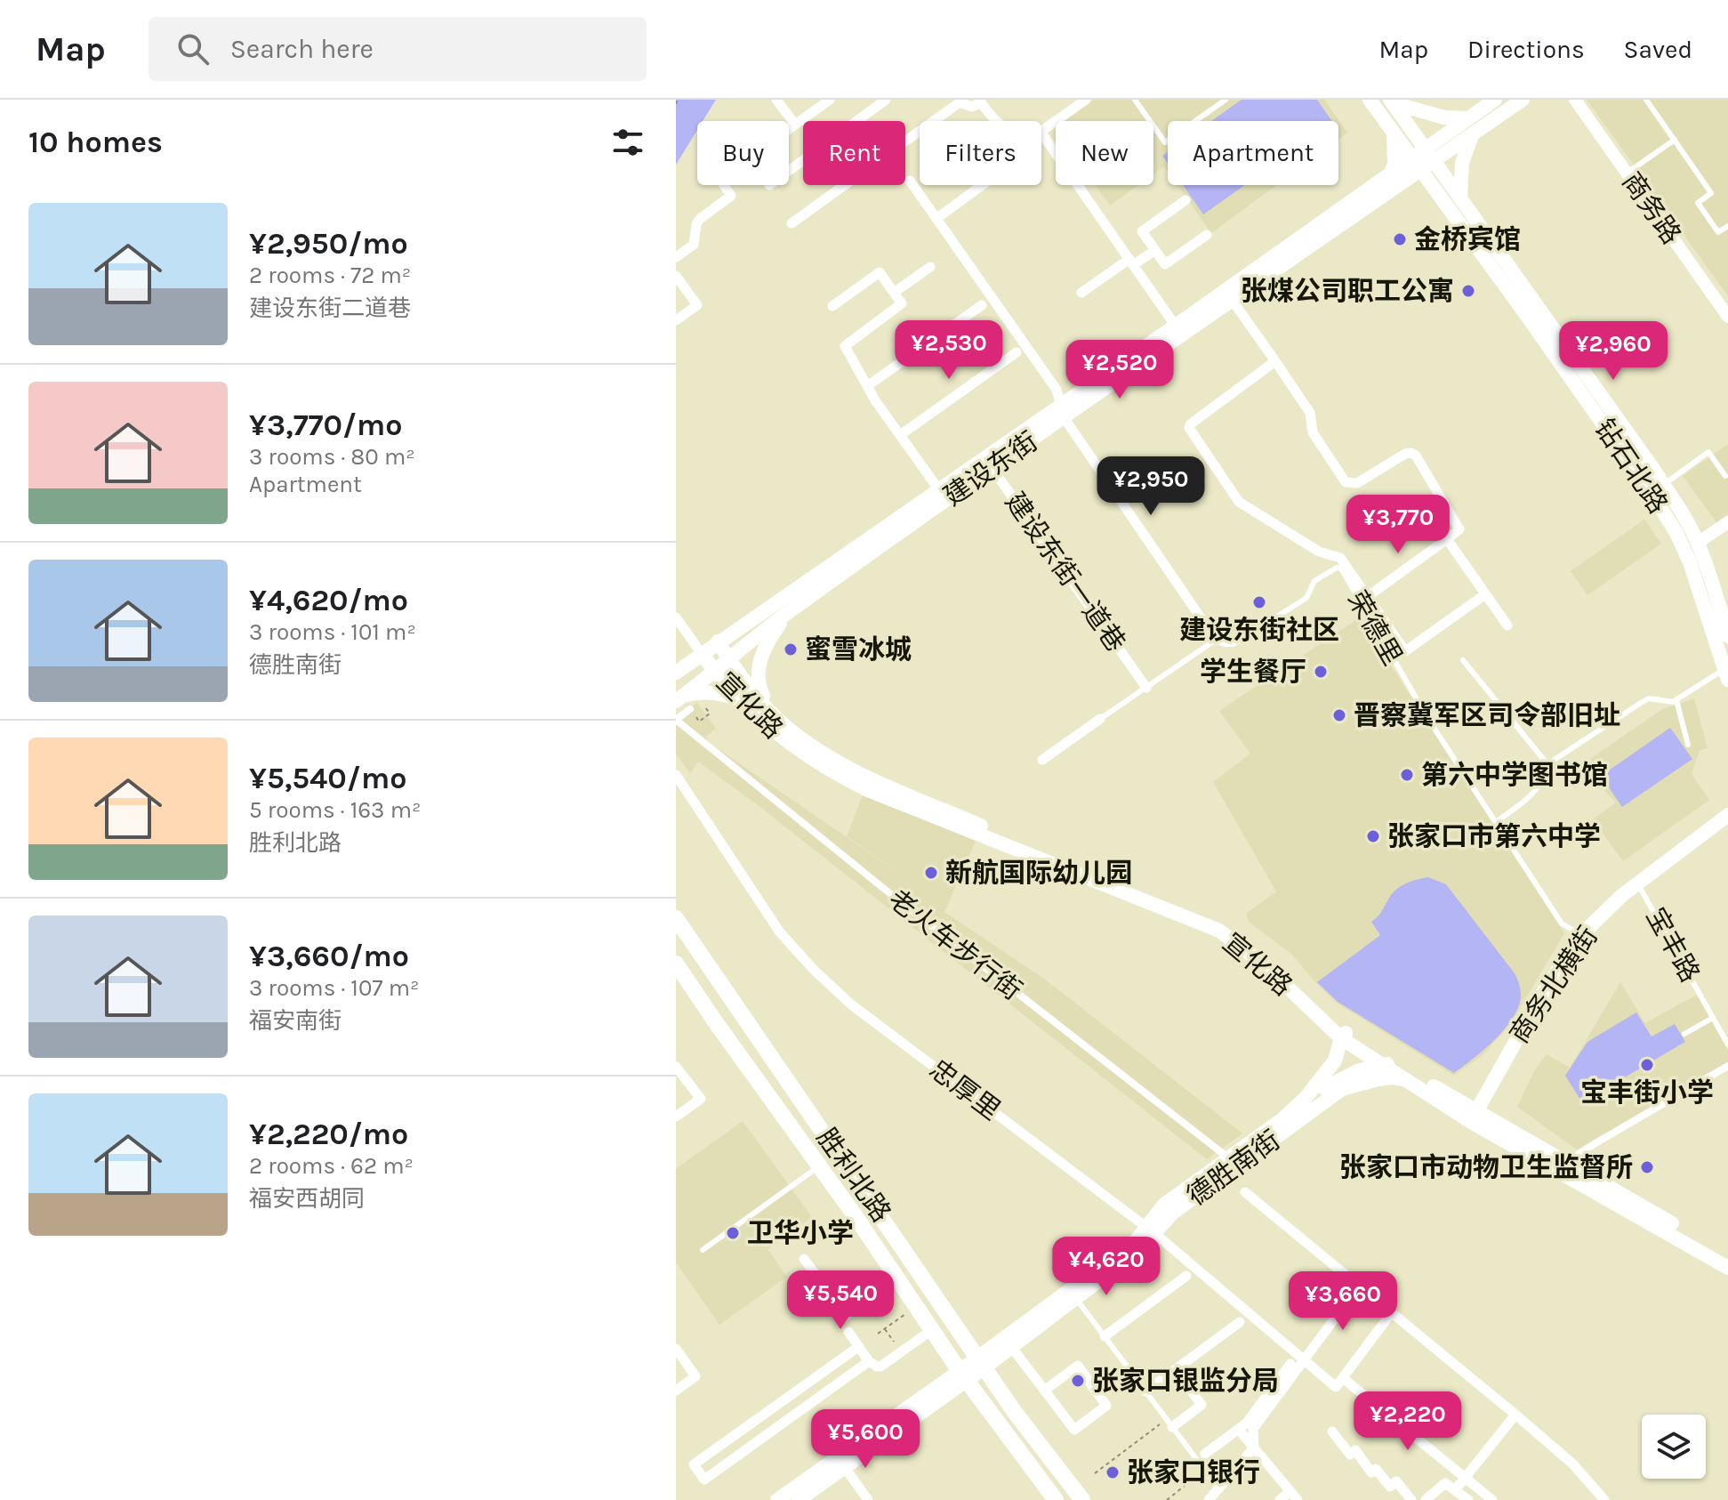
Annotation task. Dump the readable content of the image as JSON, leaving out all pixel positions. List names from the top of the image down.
{
  "streets": {
    "highway": ["胜利北路"],
    "main road": [
      "钻石北路",
      "建设东街",
      "宣化路",
      "商务北横街",
      "德胜南街"
    ],
    "street": [
      "商务路",
      "建设东街一道巷",
      "老火车步行街",
      "忠厚里"
    ],
    "lane": ["荣德里", "宝丰路"]
  },
  "crossings": [
    ["钻石北路", "建设东街"],
    ["建设东街", "建设东街一道巷"],
    ["建设东街", "宣化路"],
    ["荣德里", "商务北横街"],
    ["宣化路", "商务北横街"],
    ["宣化路", "德胜南街"],
    ["老火车步行街", "德胜南街"],
    ["宝丰路", "商务北横街"],
    ["忠厚里", "德胜南街"],
    ["德胜南街", "胜利北路"]
  ],
  "places": [
    "金桥宾馆",
    "张煤公司职工公寓",
    "建设东街社区",
    "蜜雪冰城",
    "学生餐厅",
    "晋察冀军区司令部旧址",
    "第六中学图书馆",
    "张家口市第六中学",
    "新航国际幼儿园",
    "宝丰街小学",
    "张家口市动物卫生监督所",
    "卫华小学",
    "张家口银监分局",
    "张家口银行"
  ],
  "page": {
    "header": "Map",
    "search": "Search here",
    "nav": ["Map", "Directions", "Saved"],
    "heading": "10 homes",
    "chip": [
      "Buy",
      "Rent",
      "Filters",
      "New",
      "Apartment"
    ],
    "list": [
      {
        "name": "¥2,950/mo",
        "note": "2 rooms · 72 m² · 建设东街二道巷"
      },
      {
        "name": "¥3,770/mo",
        "note": "3 rooms · 80 m² · Apartment"
      },
      {
        "name": "¥4,620/mo",
        "note": "3 rooms · 101 m² · 德胜南街"
      },
      {
        "name": "¥5,540/mo",
        "note": "5 rooms · 163 m² · 胜利北路"
      },
      {
        "name": "¥3,660/mo",
        "note": "3 rooms · 107 m² · 福安南街"
      },
      {
        "name": "¥2,220/mo",
        "note": "2 rooms · 62 m² · 福安西胡同"
      }
    ],
    "price": [
      "¥2,530",
      "¥2,960",
      "¥2,520",
      "¥2,950",
      "¥3,770",
      "¥4,620",
      "¥5,540",
      "¥3,660",
      "¥2,220",
      "¥5,600"
    ]
  }
}
